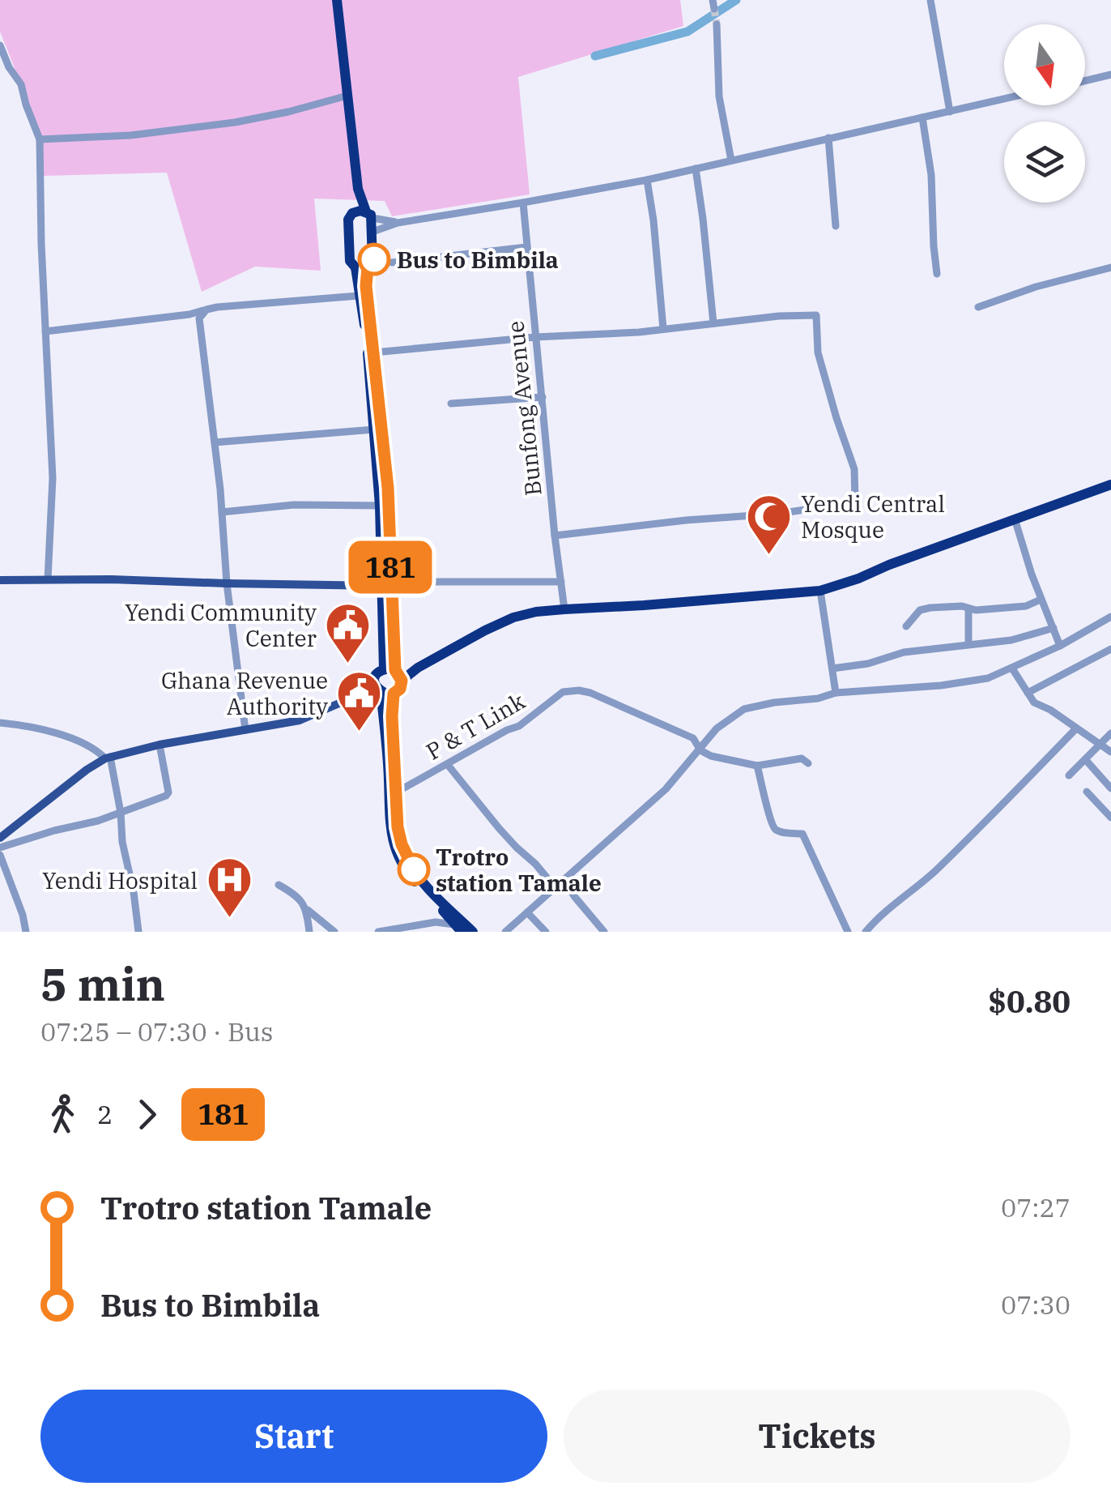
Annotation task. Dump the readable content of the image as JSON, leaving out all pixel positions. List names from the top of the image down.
{
  "streets": {
    "street": ["Bunfong Avenue", "P & T Link"]
  },
  "places": {
    "other": ["Bus to Bimbila", "Trotro station Tamale"],
    "mosque": ["Yendi Central Mosque"],
    "public building": ["Yendi Community Center", "Ghana Revenue Authority"],
    "hospital": ["Yendi Hospital"]
  },
  "lines": ["bus line 181"],
  "north": "bottom",
  "page": {
    "on_map": "181",
    "heading": ["5 min", "07:25 – 07:30 · Bus", "$0.80"],
    "legs": ["2", "181"],
    "list": [
      {
        "name": "Trotro station Tamale",
        "value": "07:27"
      },
      {
        "name": "Bus to Bimbila",
        "value": "07:30"
      }
    ],
    "buttons": ["Start", "Tickets"]
  }
}
